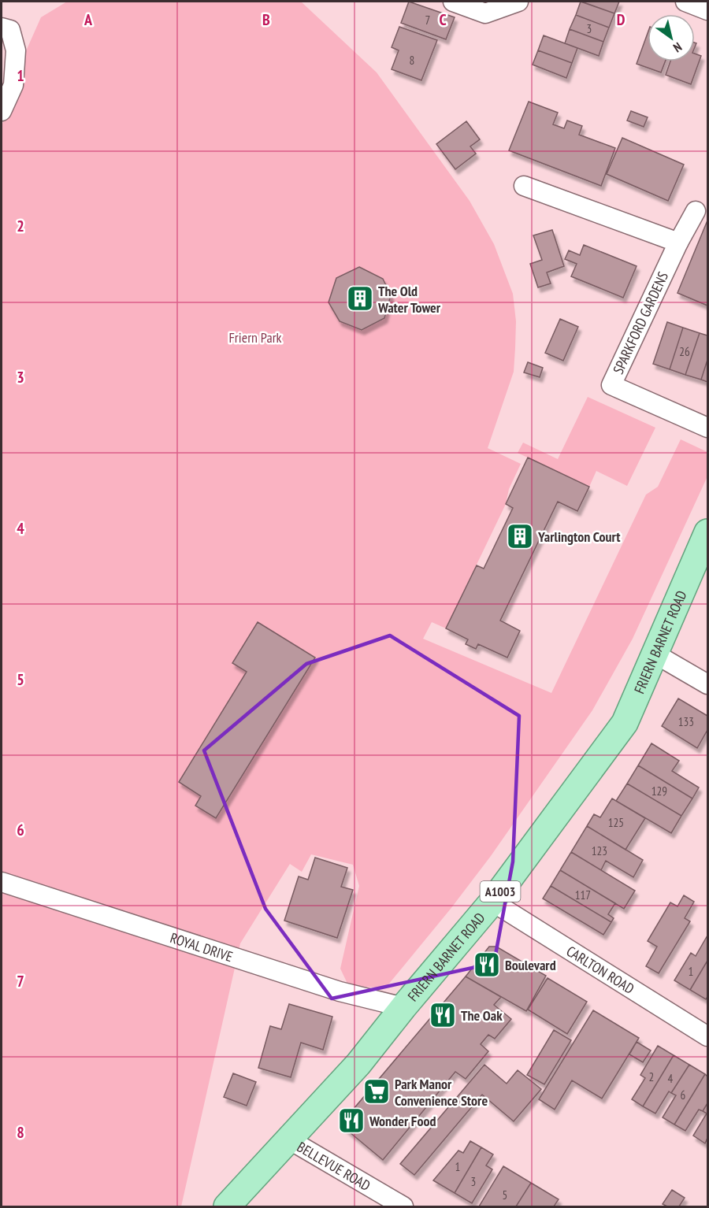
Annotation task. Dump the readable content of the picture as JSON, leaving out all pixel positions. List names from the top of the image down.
{
  "streets": {
    "main road": ["FRIERN BARNET ROAD", "A1003"],
    "street": [
      "SPARKFORD GARDENS",
      "ROYAL DRIVE",
      "CARLTON ROAD",
      "BELLEVUE ROAD"
    ]
  },
  "crossings": [
    ["FRIERN BARNET ROAD", "ROYAL DRIVE"],
    ["FRIERN BARNET ROAD", "CARLTON ROAD"],
    ["FRIERN BARNET ROAD", "BELLEVUE ROAD"]
  ],
  "parks": ["Friern Park"],
  "places": {
    "building": ["The Old Water Tower", "Yarlington Court"],
    "restaurant": ["Boulevard", "The Oak", "Wonder Food"],
    "supermarket": ["Park Manor Convenience Store"]
  },
  "house_numbers": [
    "7",
    "3",
    "8",
    "26",
    "133",
    "129",
    "125",
    "123",
    "117",
    "1",
    "2",
    "4",
    "6",
    "1",
    "3",
    "5"
  ],
  "north": "bottom right",
  "grid": {
    "columns": [
      "A",
      "B",
      "C",
      "D"
    ],
    "rows": [
      "1",
      "2",
      "3",
      "4",
      "5",
      "6",
      "7",
      "8"
    ]
  }
}
